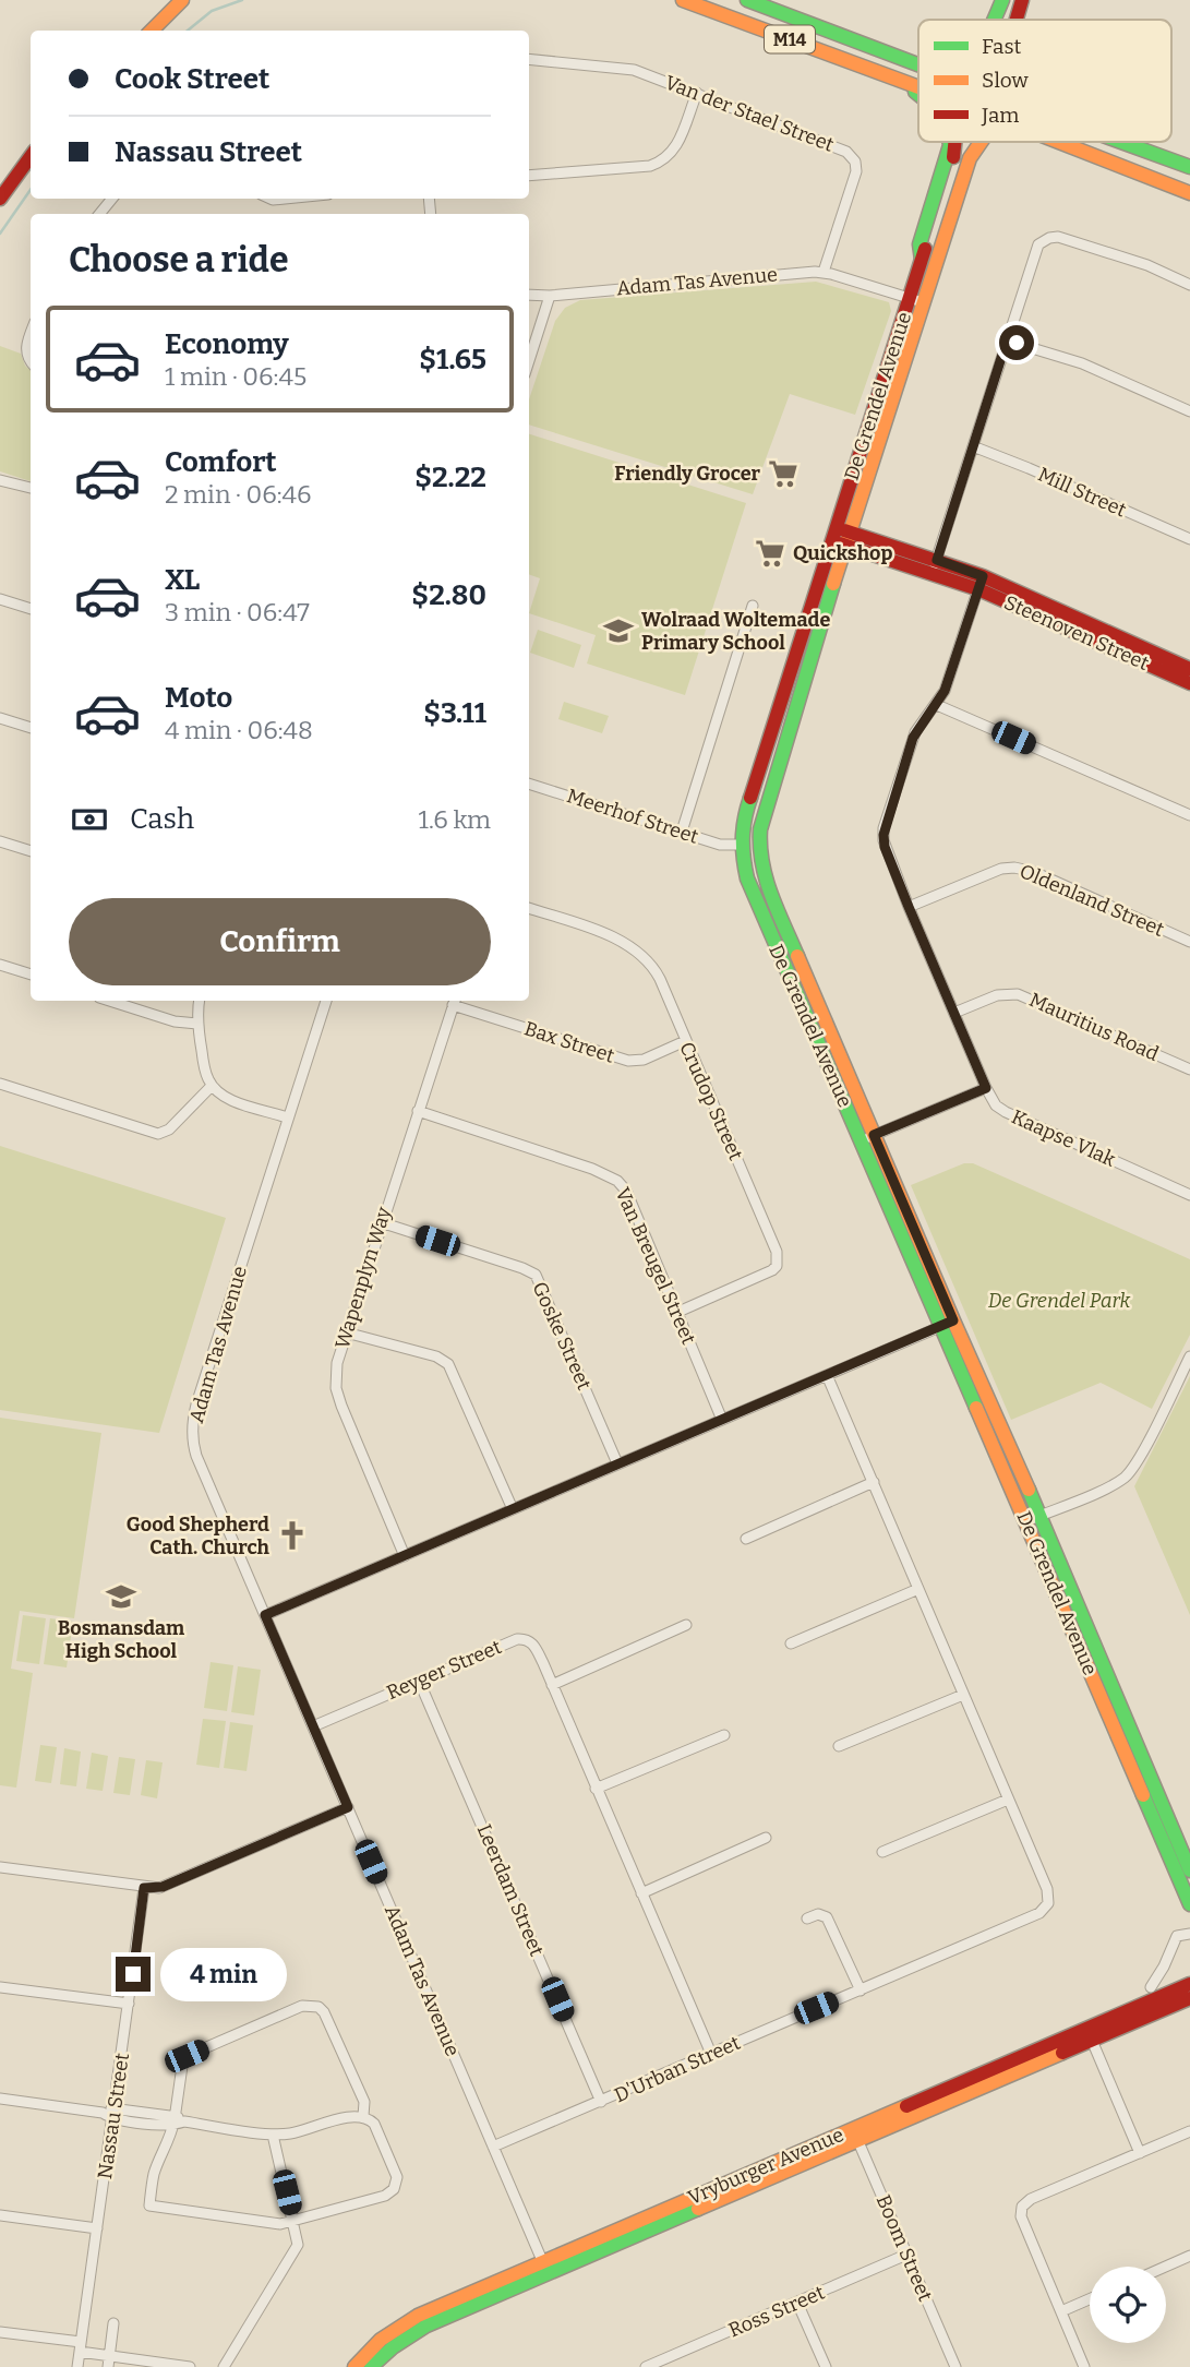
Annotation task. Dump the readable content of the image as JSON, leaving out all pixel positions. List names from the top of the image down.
{
  "streets": {
    "main road": [
      "M14",
      "De Grendel Avenue",
      "Steenoven Street",
      "Vryburger Avenue"
    ],
    "street": [
      "Van der Stael Street",
      "Adam Tas Avenue",
      "Mill Street",
      "Meerhof Street",
      "Oldenland Street",
      "Mauritius Road",
      "Bax Street",
      "Crudop Street",
      "Kaapse Vlak",
      "Van Breugel Street",
      "Wapenplyn Way",
      "Goske Street",
      "Reyger Street",
      "Leerdam Street",
      "D'Urban Street",
      "Nassau Street",
      "Boom Street",
      "Ross Street"
    ]
  },
  "crossings": [
    ["Van der Stael Street", "Adam Tas Avenue"],
    ["Adam Tas Avenue", "De Grendel Avenue"],
    ["Adam Tas Avenue", "Reyger Street"],
    ["Adam Tas Avenue", "D'Urban Street"],
    ["Adam Tas Avenue", "Vryburger Avenue"],
    ["De Grendel Avenue", "Steenoven Street"],
    ["De Grendel Avenue", "Meerhof Street"],
    ["Steenoven Street", "Kaapse Vlak"],
    ["Oldenland Street", "Kaapse Vlak"],
    ["Mauritius Road", "Kaapse Vlak"],
    ["Bax Street", "Crudop Street"],
    ["Bax Street", "Wapenplyn Way"],
    ["Crudop Street", "Van Breugel Street"],
    ["Van Breugel Street", "Wapenplyn Way"],
    ["Wapenplyn Way", "Goske Street"],
    ["Reyger Street", "Leerdam Street"],
    ["Reyger Street", "D'Urban Street"],
    ["Leerdam Street", "D'Urban Street"],
    ["Vryburger Avenue", "Boom Street"],
    ["Boom Street", "Ross Street"]
  ],
  "parks": ["De Grendel Park"],
  "places": {
    "supermarket": ["Friendly Grocer", "Quickshop"],
    "school or university": ["Wolraad Woltemade Primary School", "Bosmansdam High School"],
    "church": ["Good Shepherd Cath. Church"]
  },
  "legend": ["Fast", "Slow", "Jam"],
  "page": {
    "banner": ["Cook Street", "Nassau Street"],
    "heading": "Choose a ride",
    "list": [
      {
        "name": "Economy",
        "note": "1 min · 06:45",
        "value": "$1.65"
      },
      {
        "name": "Comfort",
        "note": "2 min · 06:46",
        "value": "$2.22"
      },
      {
        "name": "XL",
        "note": "3 min · 06:47",
        "value": "$2.80"
      },
      {
        "name": "Moto",
        "note": "4 min · 06:48",
        "value": "$3.11"
      }
    ],
    "pay": ["Cash", "1.6 km"],
    "buttons": "Confirm",
    "bubble": "4 min"
  }
}
